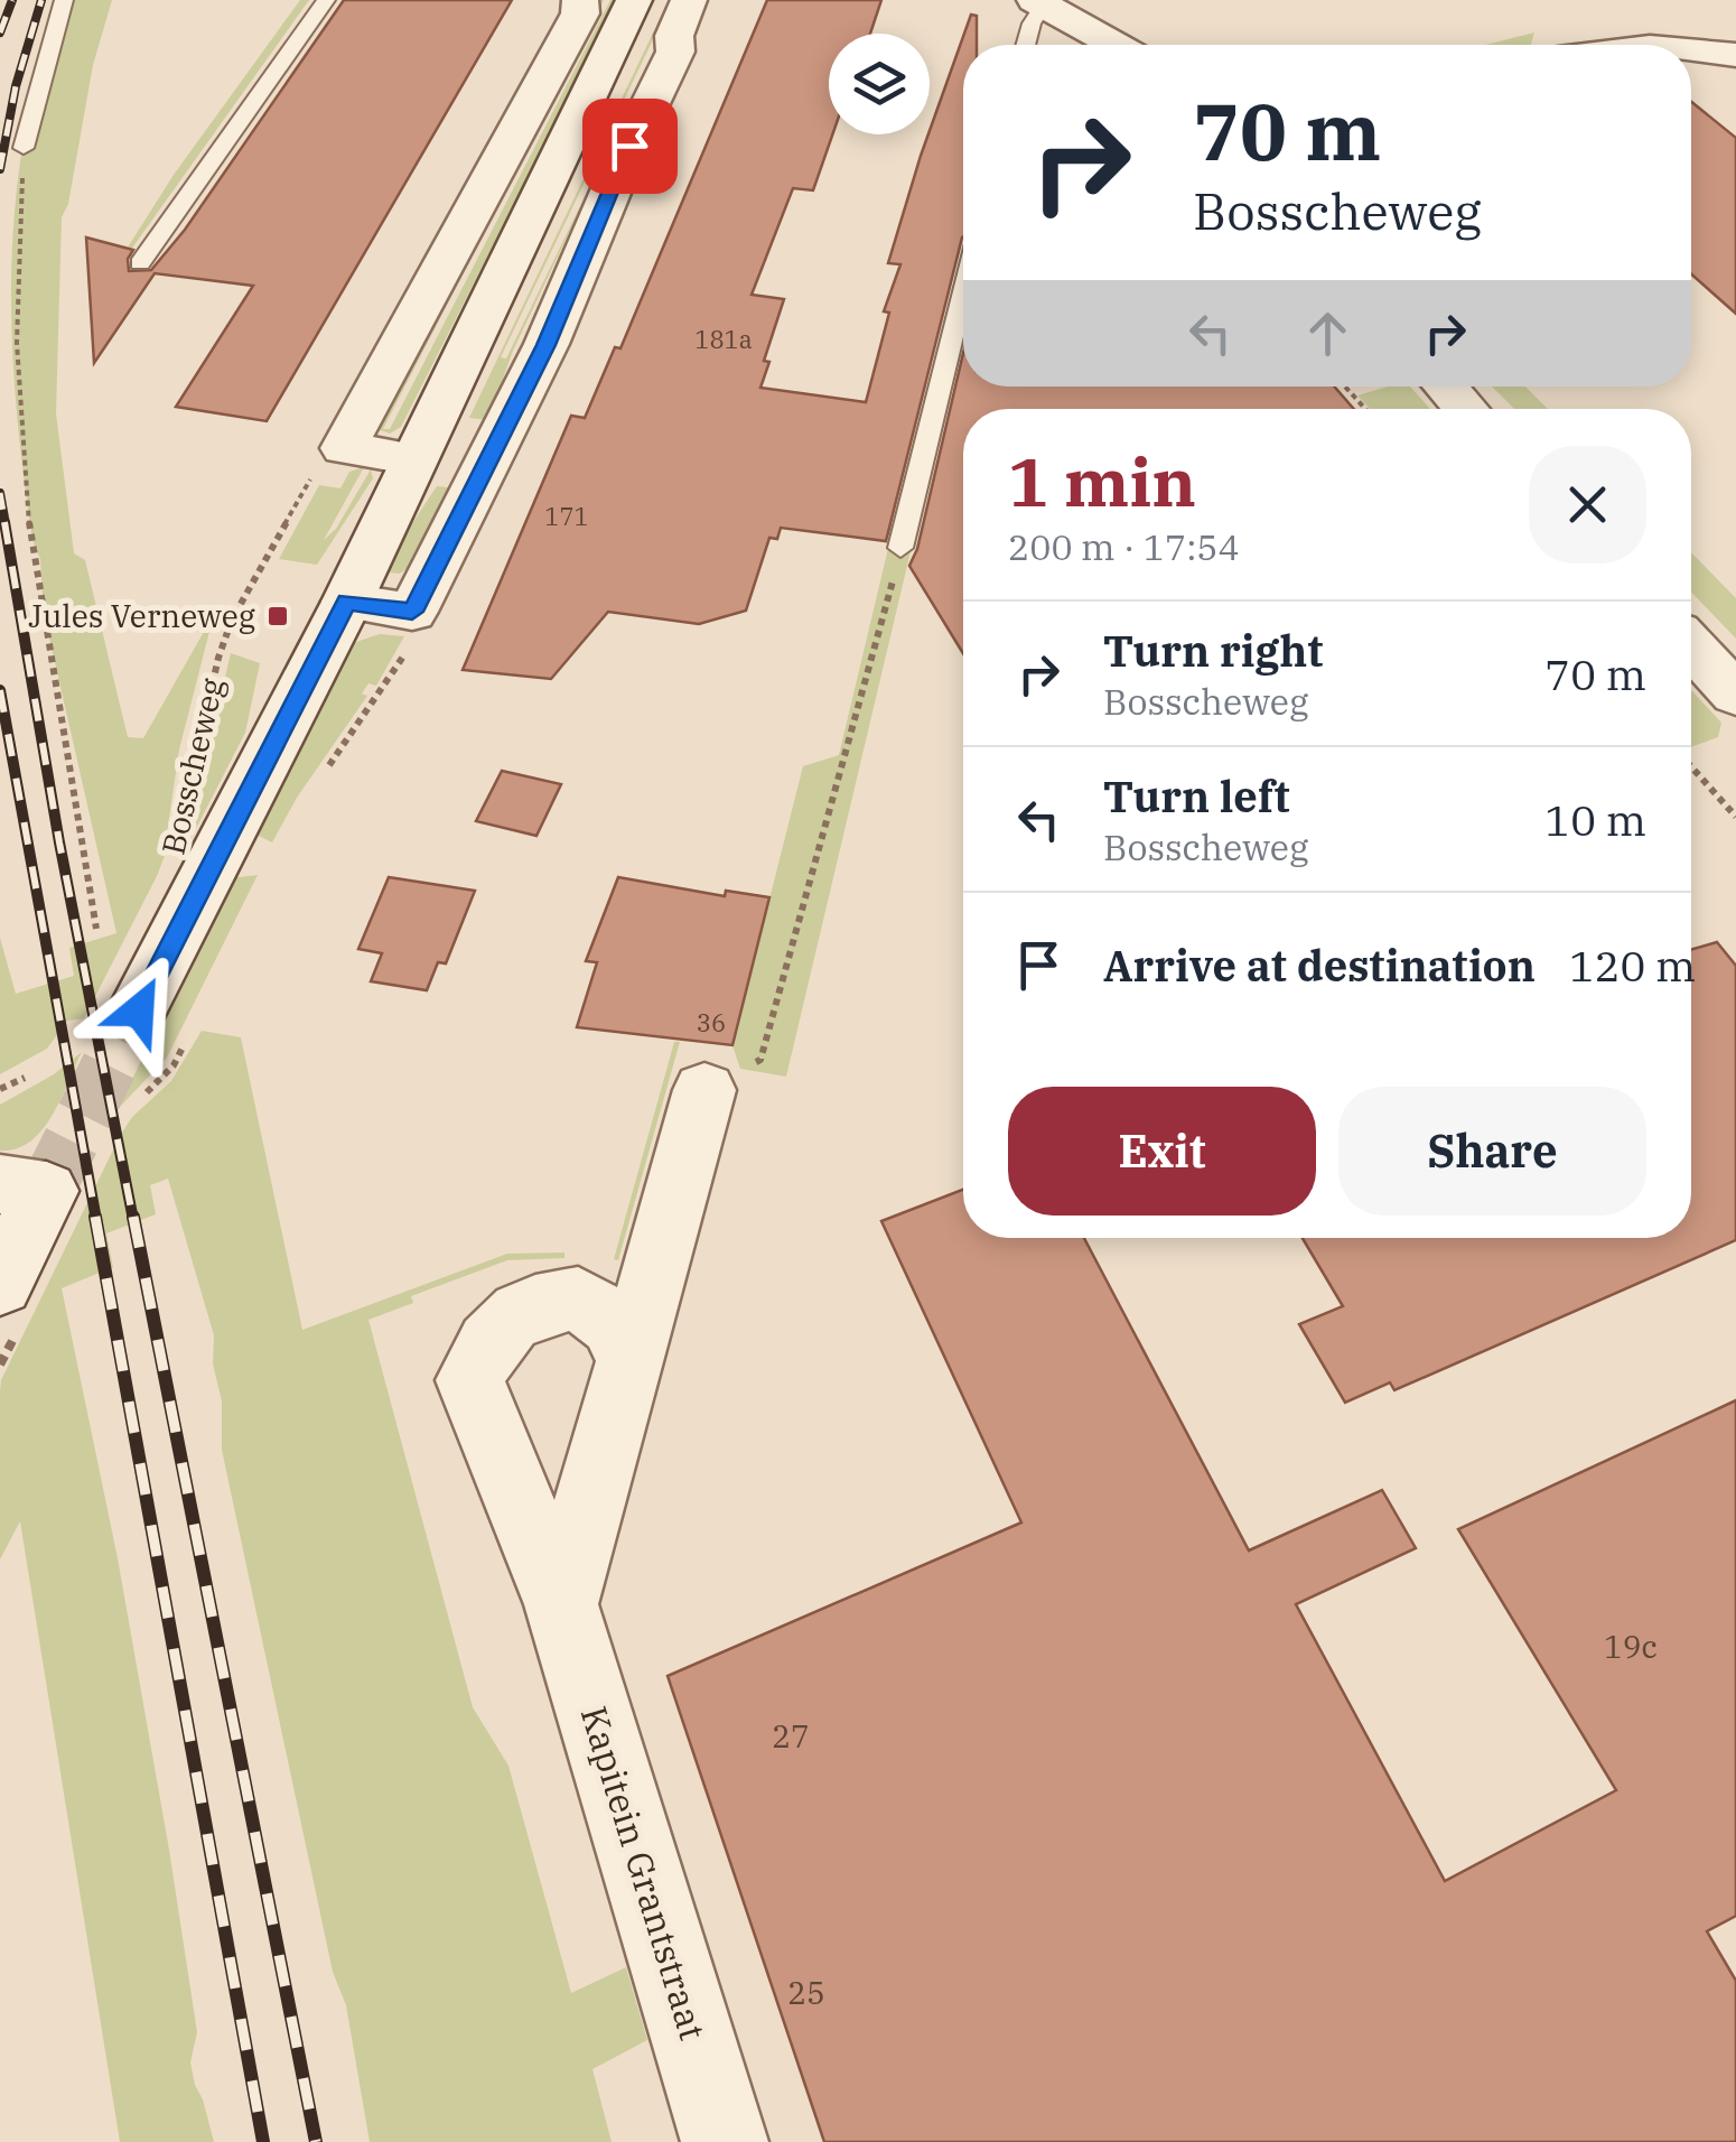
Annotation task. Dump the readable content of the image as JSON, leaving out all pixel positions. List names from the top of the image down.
{
  "streets": {
    "street": ["Bosscheweg", "Kapitein Grantstraat"]
  },
  "places": {
    "transit": ["Jules Verneweg"]
  },
  "house_numbers": [
    "181a",
    "171",
    "36",
    "19c",
    "27",
    "25"
  ],
  "page": {
    "turn": ["70 m", "Bosscheweg"],
    "heading": ["1 min", "200 m · 17:54"],
    "list": [
      {
        "name": "Turn right",
        "note": "Bosscheweg",
        "value": "70 m"
      },
      {
        "name": "Turn left",
        "note": "Bosscheweg",
        "value": "10 m"
      },
      {
        "name": "Arrive at destination",
        "value": "120 m"
      }
    ],
    "buttons": ["Exit", "Share"]
  }
}
